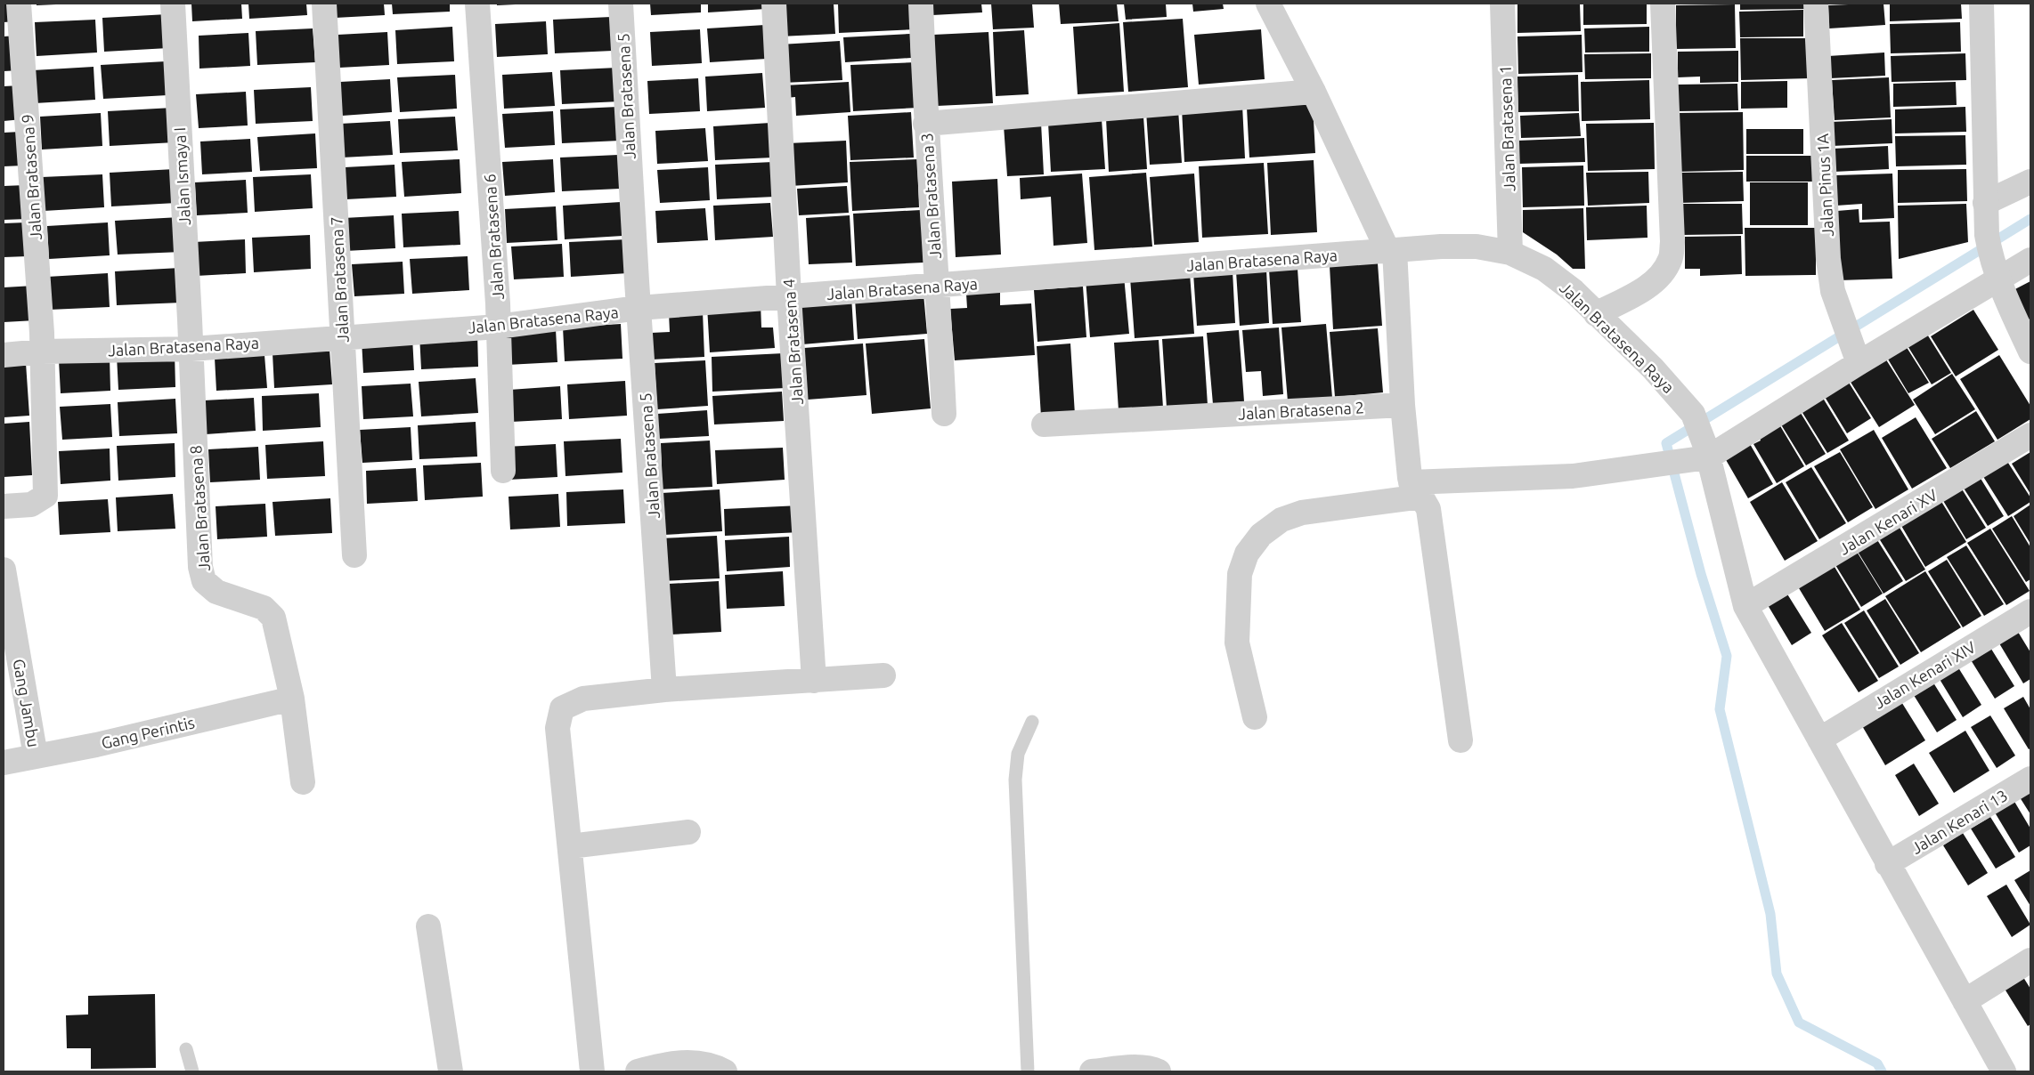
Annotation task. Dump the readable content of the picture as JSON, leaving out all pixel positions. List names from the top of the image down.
{
  "streets": {
    "street": [
      "Jalan Bratasena 5",
      "Jalan Bratasena 1",
      "Jalan Ismaya I",
      "Jalan Bratasena 9",
      "Jalan Pinus 1A",
      "Jalan Bratasena 3",
      "Jalan Bratasena 6",
      "Jalan Bratasena Raya",
      "Jalan Bratasena 7",
      "Jalan Bratasena 4",
      "Jalan Bratasena 2",
      "Jalan Bratasena 8",
      "Jalan Kenari XV",
      "Jalan Kenari XIV",
      "Gang Jambu",
      "Gang Perintis",
      "Jalan Kenari 13"
    ]
  },
  "crossings": [
    ["Jalan Bratasena 5", "Jalan Bratasena Raya"],
    ["Jalan Bratasena 1", "Jalan Bratasena Raya"],
    ["Jalan Ismaya I", "Jalan Bratasena Raya"],
    ["Jalan Ismaya I", "Jalan Bratasena 8"],
    ["Jalan Bratasena 9", "Jalan Bratasena Raya"],
    ["Jalan Bratasena 3", "Jalan Bratasena Raya"],
    ["Jalan Bratasena 6", "Jalan Bratasena Raya"],
    ["Jalan Bratasena Raya", "Jalan Bratasena 7"],
    ["Jalan Bratasena Raya", "Jalan Bratasena 4"],
    ["Jalan Bratasena Raya", "Jalan Bratasena 8"],
    ["Jalan Bratasena Raya", "Jalan Kenari XV"],
    ["Jalan Bratasena Raya", "Jalan Kenari XIV"],
    ["Jalan Bratasena Raya", "Jalan Kenari 13"],
    ["Jalan Bratasena 8", "Gang Perintis"],
    ["Gang Jambu", "Gang Perintis"]
  ]
}
